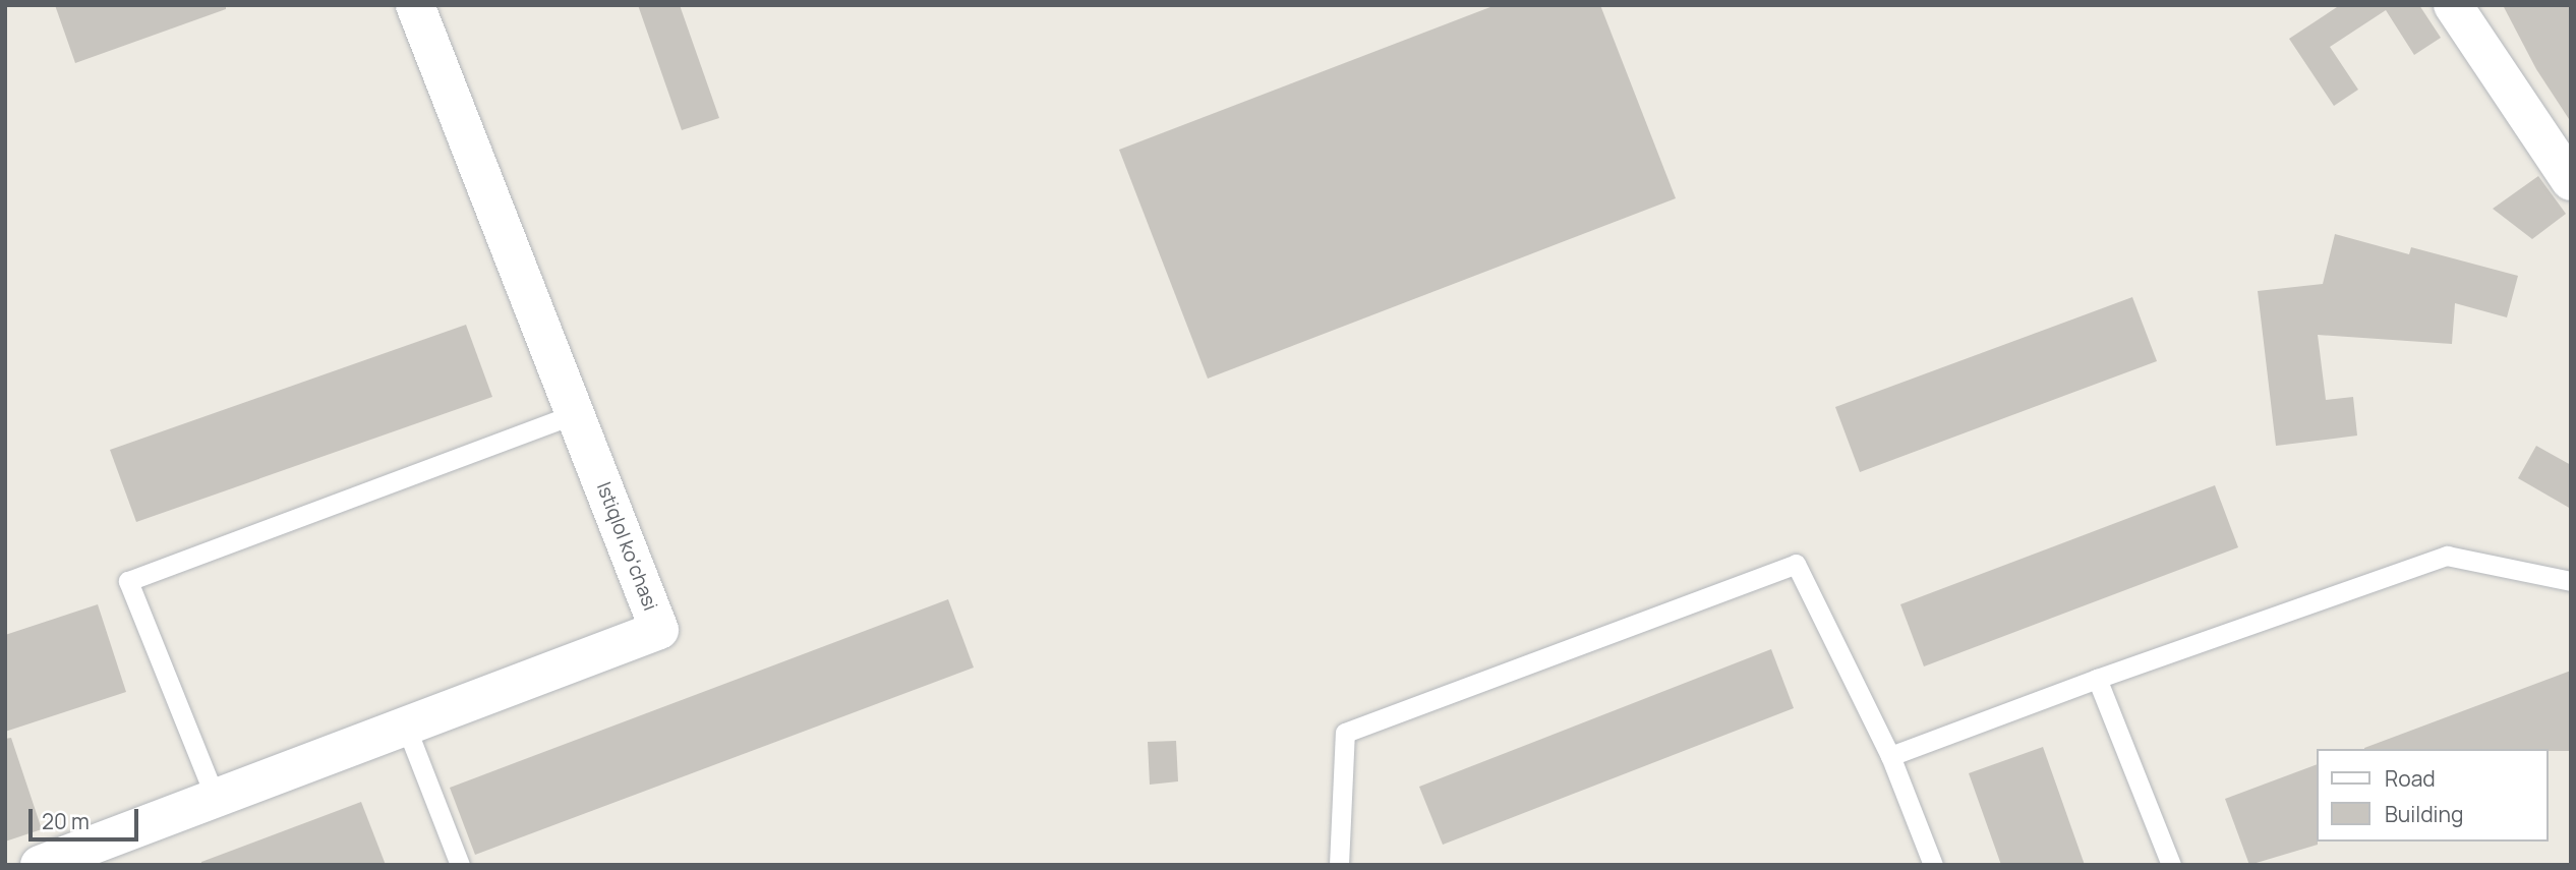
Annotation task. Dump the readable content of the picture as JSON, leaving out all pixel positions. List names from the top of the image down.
{
  "streets": {
    "street": ["Istiqlol koʻchasi"]
  },
  "legend": ["Road", "Building"],
  "scale_bar": "20 m"
}
